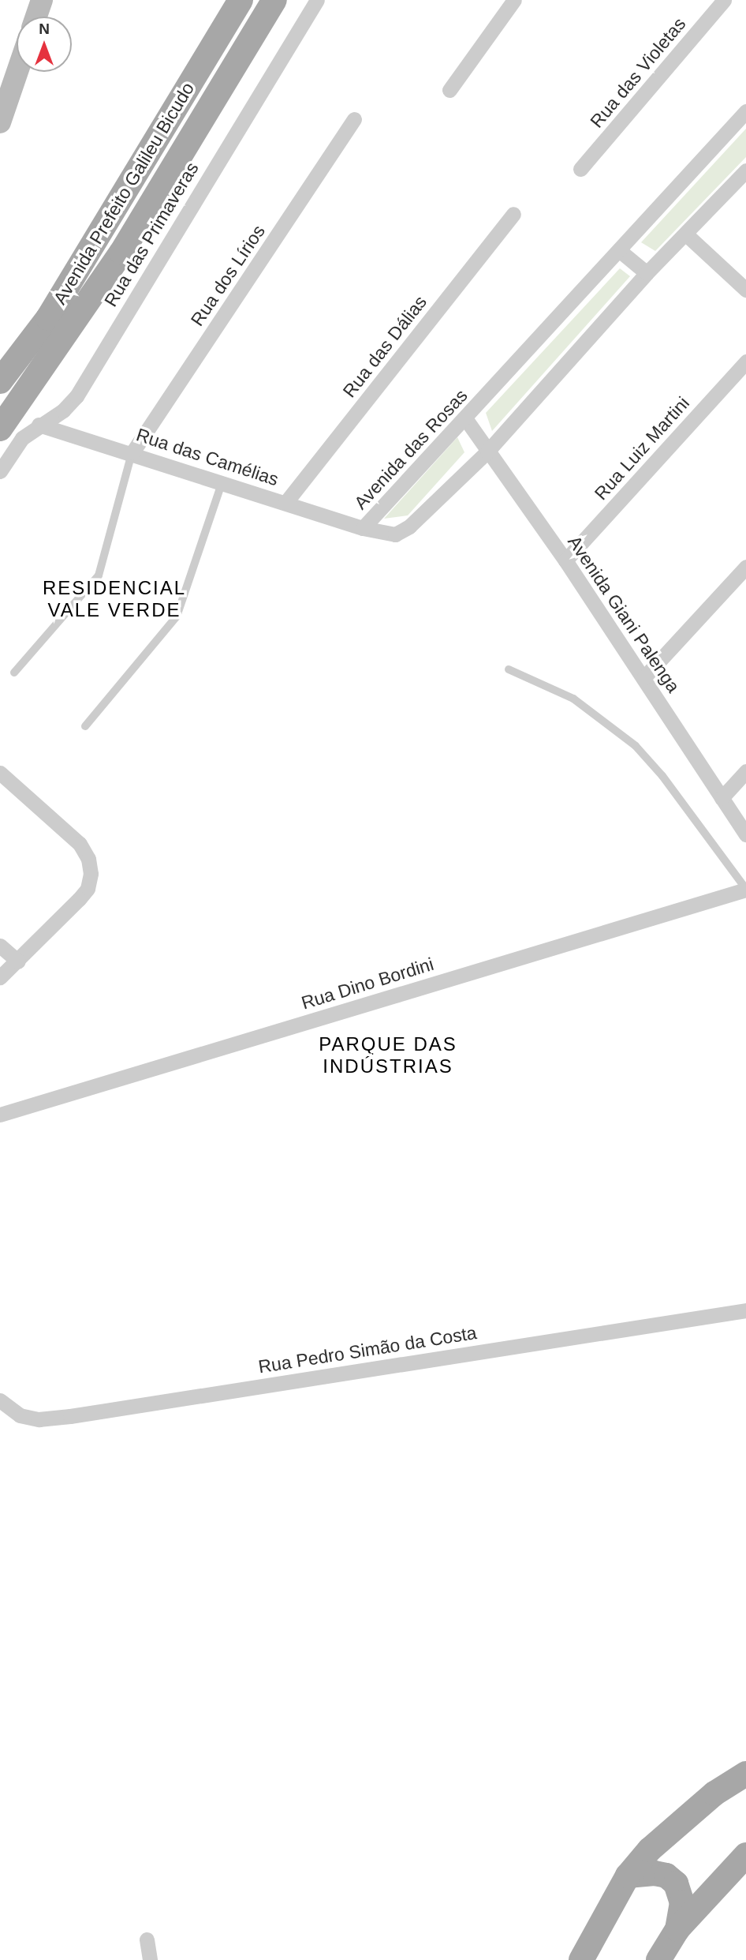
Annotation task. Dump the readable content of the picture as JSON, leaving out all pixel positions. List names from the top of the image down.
{
  "streets": {
    "main road": ["Avenida Prefeito Galileu Bicudo"],
    "street": [
      "Rua das Violetas",
      "Rua das Primaveras",
      "Rua dos Lírios",
      "Rua das Dálias",
      "Rua Luiz Martini",
      "Avenida das Rosas",
      "Rua das Camélias",
      "Avenida Giani Palenga",
      "Rua Dino Bordini",
      "Rua Pedro Simão da Costa"
    ]
  },
  "crossings": [
    ["Rua das Primaveras", "Rua das Camélias"],
    ["Rua dos Lírios", "Rua das Camélias"],
    ["Rua das Dálias", "Rua das Camélias"],
    ["Rua Luiz Martini", "Avenida Giani Palenga"],
    ["Avenida das Rosas", "Rua das Camélias"],
    ["Avenida das Rosas", "Avenida Giani Palenga"]
  ],
  "districts": ["RESIDENCIAL VALE VERDE", "PARQUE DAS INDÚSTRIAS"],
  "north": "top"
}
